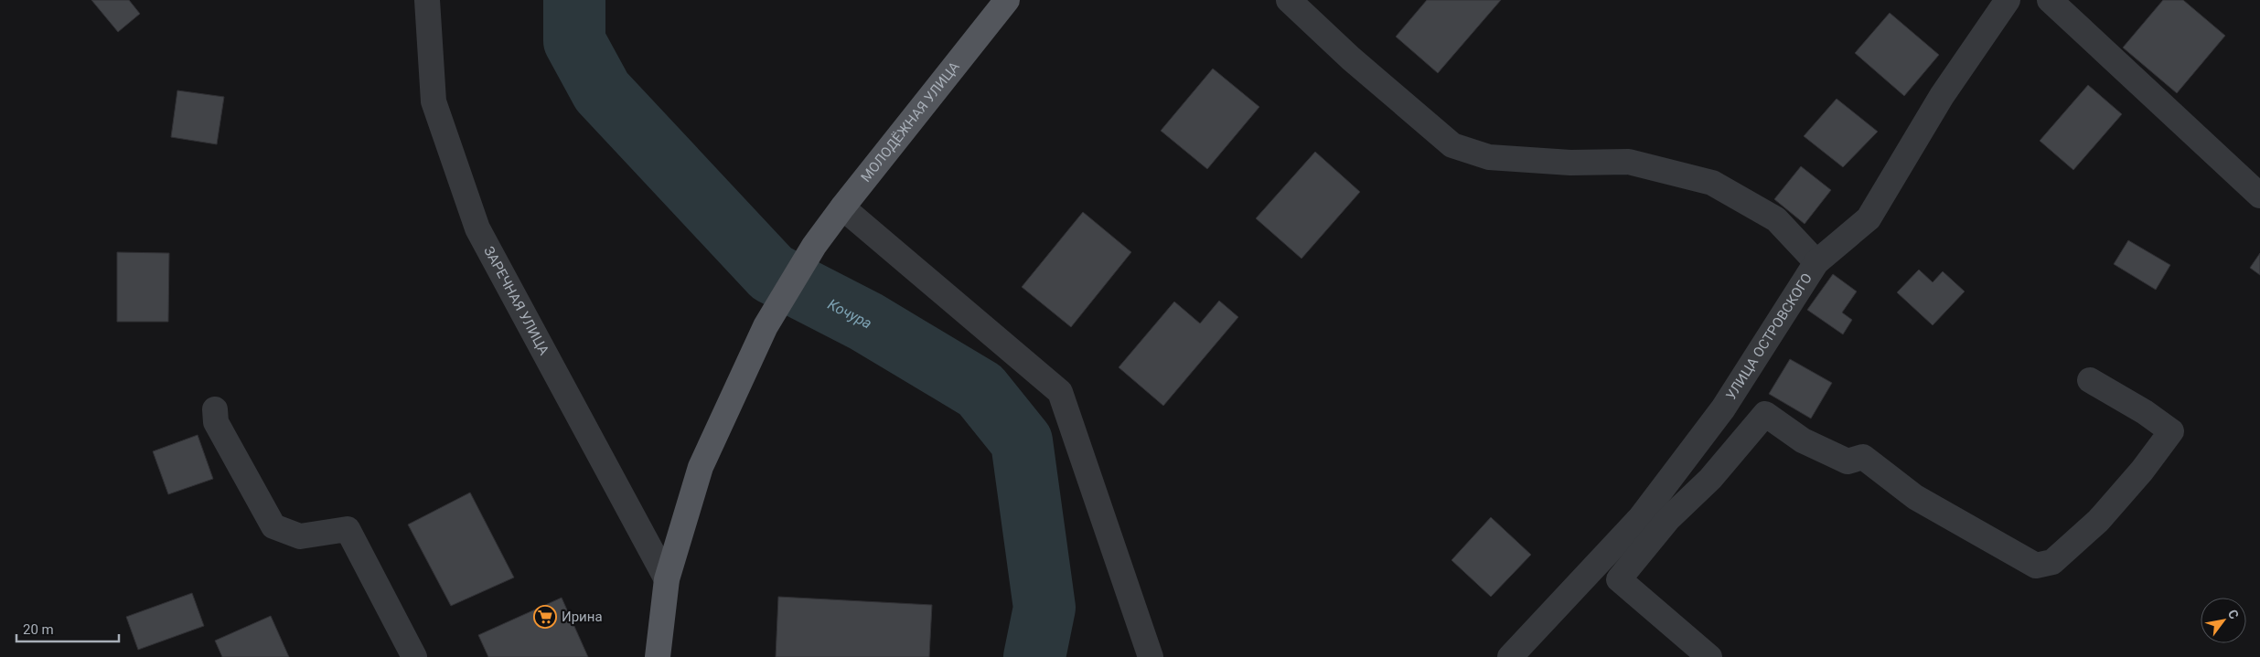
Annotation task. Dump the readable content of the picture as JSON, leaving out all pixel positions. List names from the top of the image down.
{
  "streets": {
    "main road": ["МОЛОДЁЖНАЯ УЛИЦА"],
    "street": ["ЗАРЕЧНАЯ УЛИЦА", "УЛИЦА ОСТРОВСКОГО"]
  },
  "crossings": [
    ["МОЛОДЁЖНАЯ УЛИЦА", "ЗАРЕЧНАЯ УЛИЦА"]
  ],
  "water": ["Кочура"],
  "places": {
    "supermarket": ["Ирина"]
  },
  "scale_bar": "20 m",
  "north": "top right"
}
